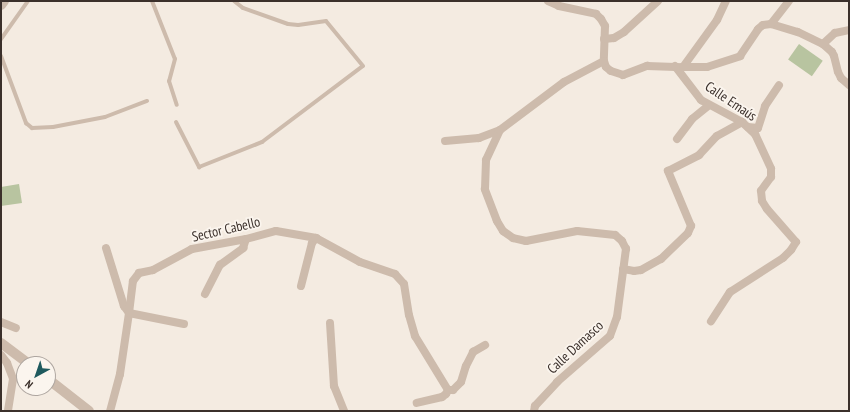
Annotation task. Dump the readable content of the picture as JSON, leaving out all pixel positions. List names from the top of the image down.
{
  "streets": {
    "street": ["Calle Emaús", "Sector Cabello", "Calle Damasco"]
  },
  "north": "bottom left"
}
